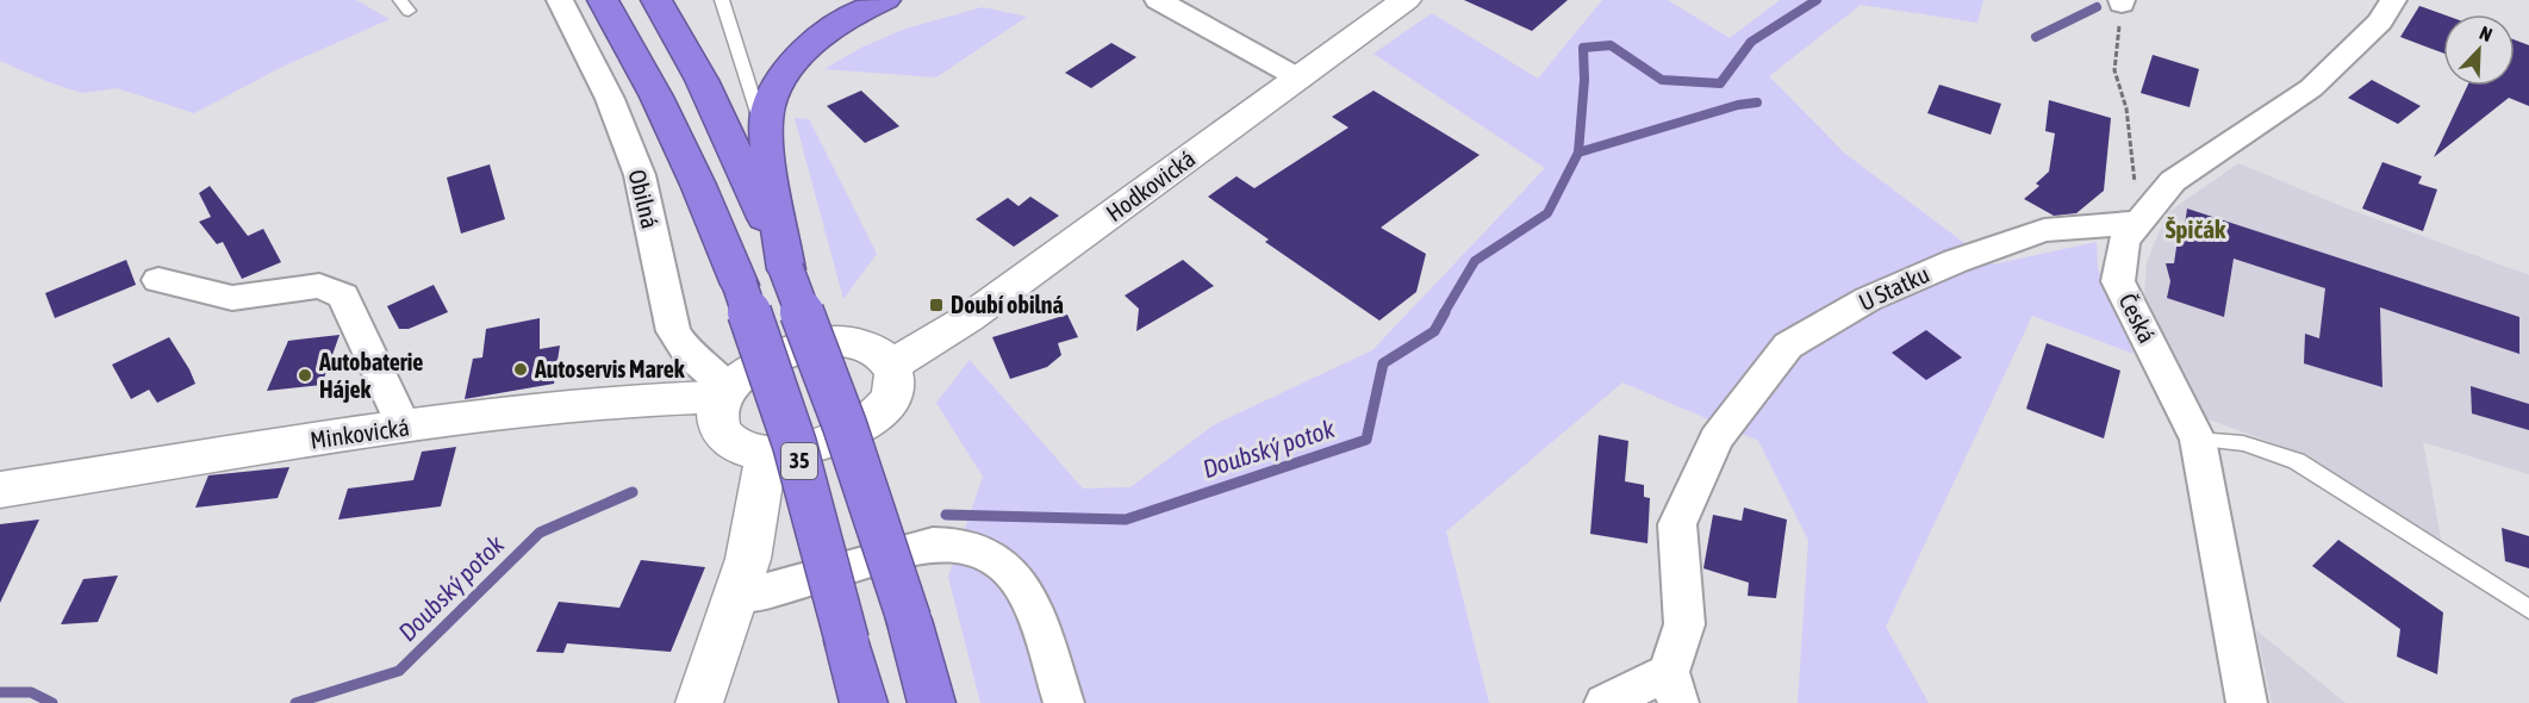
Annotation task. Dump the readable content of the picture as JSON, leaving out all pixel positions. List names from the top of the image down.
{
  "streets": {
    "highway": ["35"],
    "street": [
      "Hodkovická",
      "Obilná",
      "U Statku",
      "Česká",
      "Minkovická"
    ]
  },
  "crossings": [
    ["Obilná", "Minkovická"],
    ["U Statku", "Česká"]
  ],
  "districts": ["Špičák"],
  "water": ["Doubský potok"],
  "places": {
    "transit": ["Doubí obilná"],
    "other": ["Autoservis Marek", "Autobaterie Hájek"]
  },
  "north": "top right"
}
